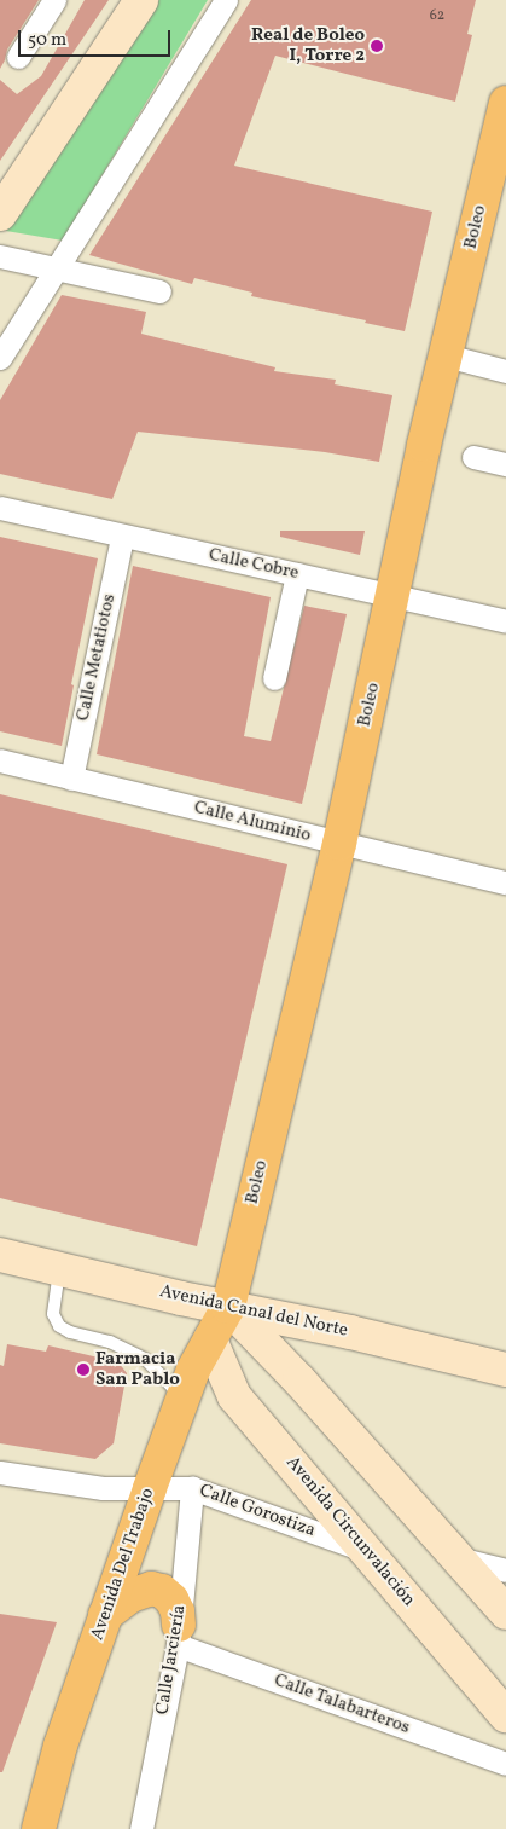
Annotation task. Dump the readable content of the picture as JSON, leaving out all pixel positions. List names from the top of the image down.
{
  "streets": {
    "main road": [
      "Boleo",
      "Avenida Canal del Norte",
      "Avenida Circunvalación",
      "Avenida Del Trabajo"
    ],
    "street": [
      "Calle Cobre",
      "Calle Metatiotos",
      "Calle Aluminio",
      "Calle Gorostiza",
      "Calle Jarciería",
      "Calle Talabarteros"
    ]
  },
  "crossings": [
    ["Boleo", "Calle Cobre"],
    ["Boleo", "Calle Aluminio"],
    ["Boleo", "Avenida Canal del Norte"],
    ["Boleo", "Avenida Del Trabajo"],
    ["Calle Cobre", "Calle Metatiotos"],
    ["Calle Metatiotos", "Calle Aluminio"],
    ["Avenida Canal del Norte", "Avenida Del Trabajo"],
    ["Calle Gorostiza", "Avenida Circunvalación"],
    ["Calle Gorostiza", "Avenida Del Trabajo"],
    ["Calle Gorostiza", "Calle Jarciería"],
    ["Avenida Circunvalación", "Avenida Del Trabajo"],
    ["Calle Jarciería", "Calle Talabarteros"]
  ],
  "places": ["Real de Boleo I, Torre 2", "Farmacia San Pablo"],
  "house_numbers": ["62"],
  "scale_bar": "50 m"
}
